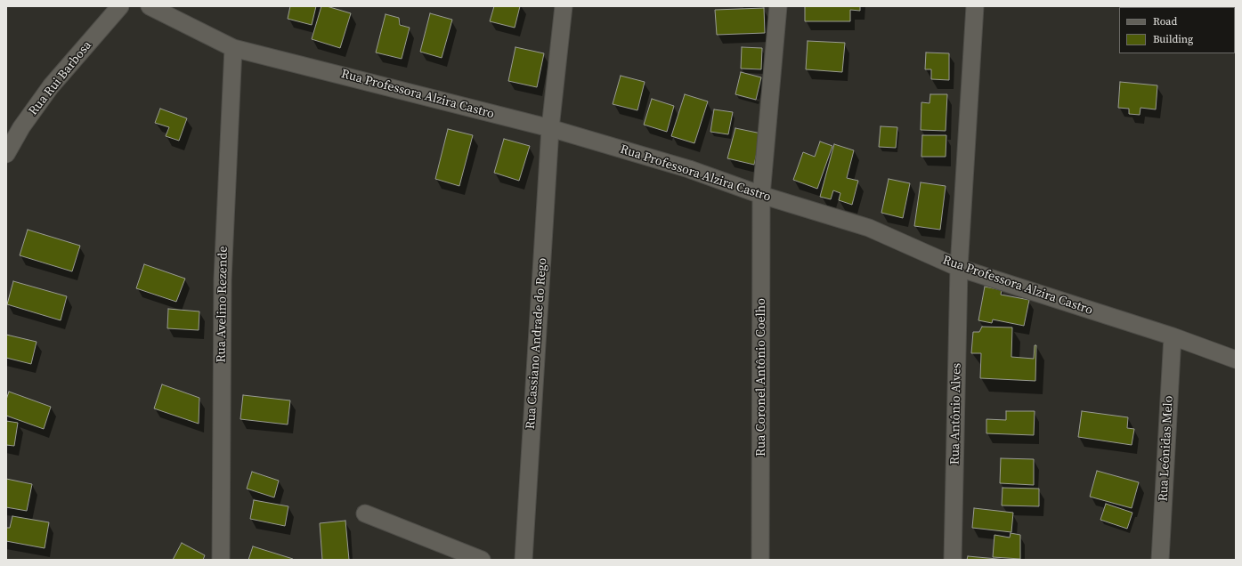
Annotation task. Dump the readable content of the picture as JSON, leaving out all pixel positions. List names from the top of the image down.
{
  "streets": {
    "street": [
      "Rua Rui Barbosa",
      "Rua Professora Alzira Castro",
      "Rua Avelino Rezende",
      "Rua Cassiano Andrade do Rego",
      "Rua Coronel Antônio Coelho",
      "Rua Antônio Alves",
      "Rua Leônidas Melo"
    ]
  },
  "crossings": [
    ["Rua Professora Alzira Castro", "Rua Avelino Rezende"],
    ["Rua Professora Alzira Castro", "Rua Cassiano Andrade do Rego"],
    ["Rua Professora Alzira Castro", "Rua Coronel Antônio Coelho"],
    ["Rua Professora Alzira Castro", "Rua Antônio Alves"],
    ["Rua Professora Alzira Castro", "Rua Leônidas Melo"]
  ],
  "legend": ["Road", "Building"]
}
